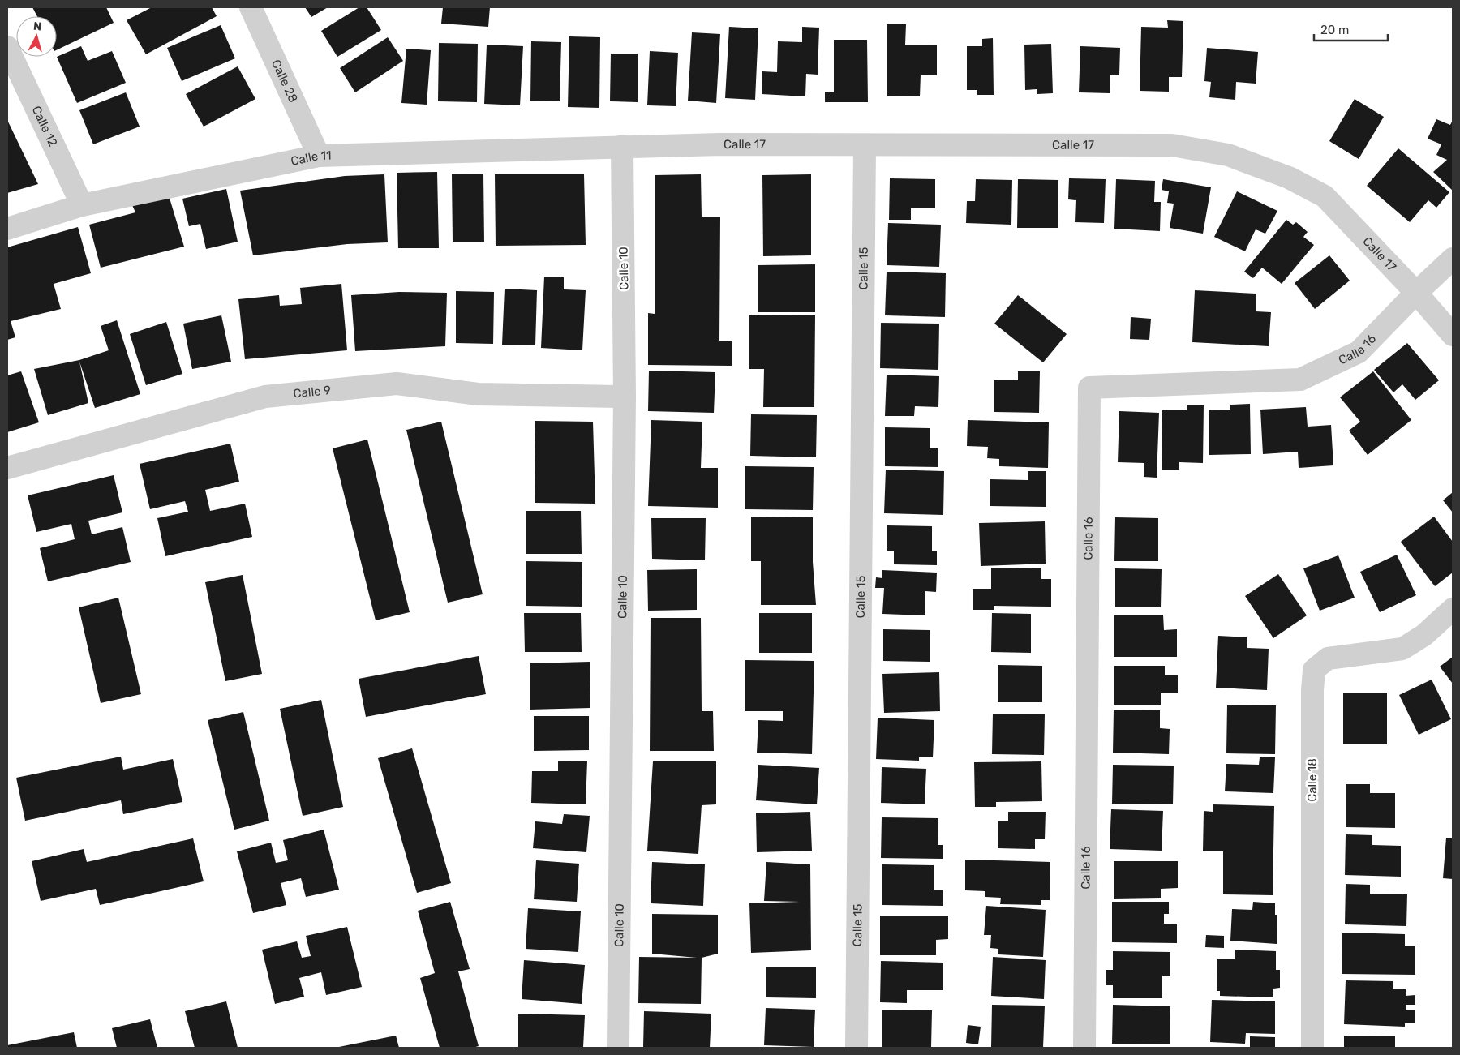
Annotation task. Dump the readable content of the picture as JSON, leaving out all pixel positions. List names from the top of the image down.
{
  "streets": {
    "street": [
      "Calle 28",
      "Calle 12",
      "Calle 17",
      "Calle 11",
      "Calle 10",
      "Calle 15",
      "Calle 16",
      "Calle 9",
      "Calle 18"
    ]
  },
  "crossings": [
    ["Calle 28", "Calle 11"],
    ["Calle 12", "Calle 11"],
    ["Calle 17", "Calle 11"],
    ["Calle 17", "Calle 10"],
    ["Calle 17", "Calle 15"],
    ["Calle 17", "Calle 16"],
    ["Calle 11", "Calle 10"],
    ["Calle 10", "Calle 9"]
  ],
  "scale_bar": "20 m",
  "north": "top"
}
